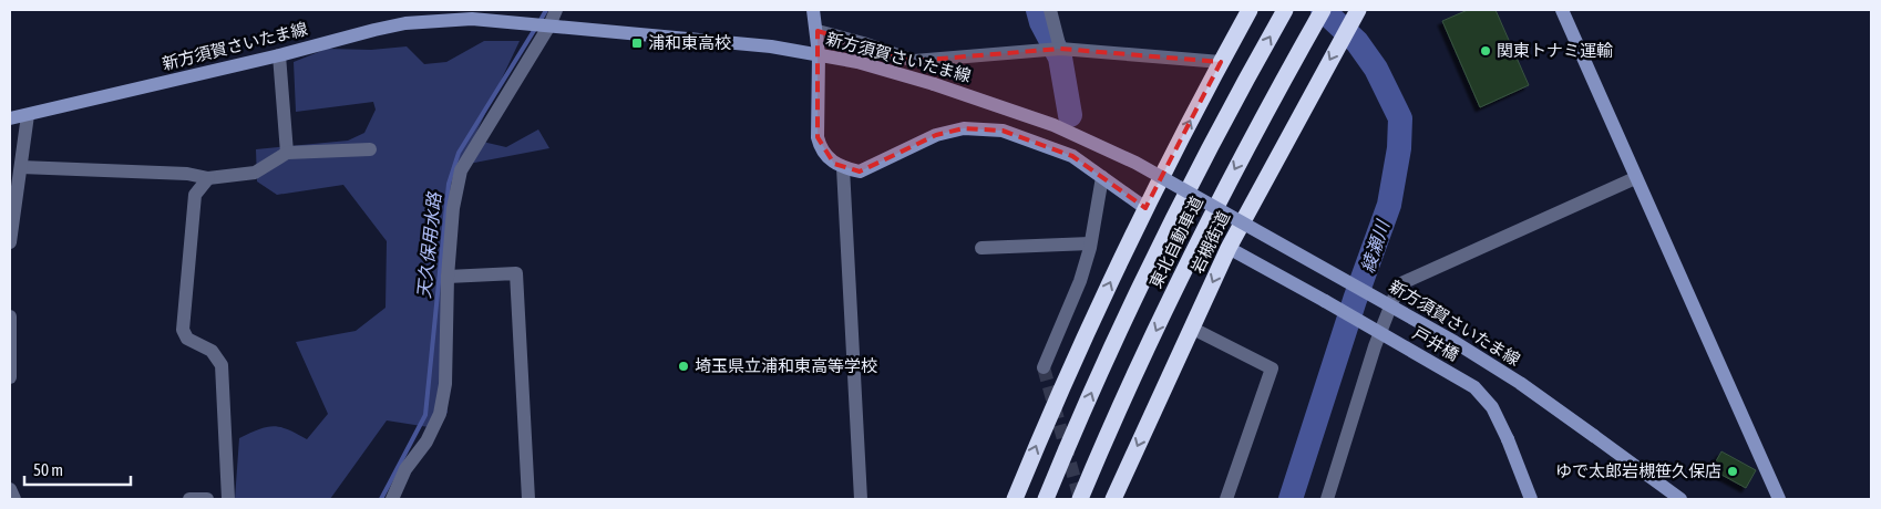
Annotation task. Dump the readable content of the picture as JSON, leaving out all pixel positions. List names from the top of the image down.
{
  "streets": {
    "highway": ["東北自動車道", "岩槻街道"],
    "main road": ["新方須賀さいたま線", "戸井橋"]
  },
  "crossings": [
    ["岩槻街道", "戸井橋"]
  ],
  "water": ["天久保用水路", "綾瀬川"],
  "places": {
    "transit": ["浦和東高校"],
    "other": ["関東トナミ運輸", "埼玉県立浦和東高等学校", "ゆで太郎岩槻笹久保店"]
  },
  "scale_bar": "50 m"
}
